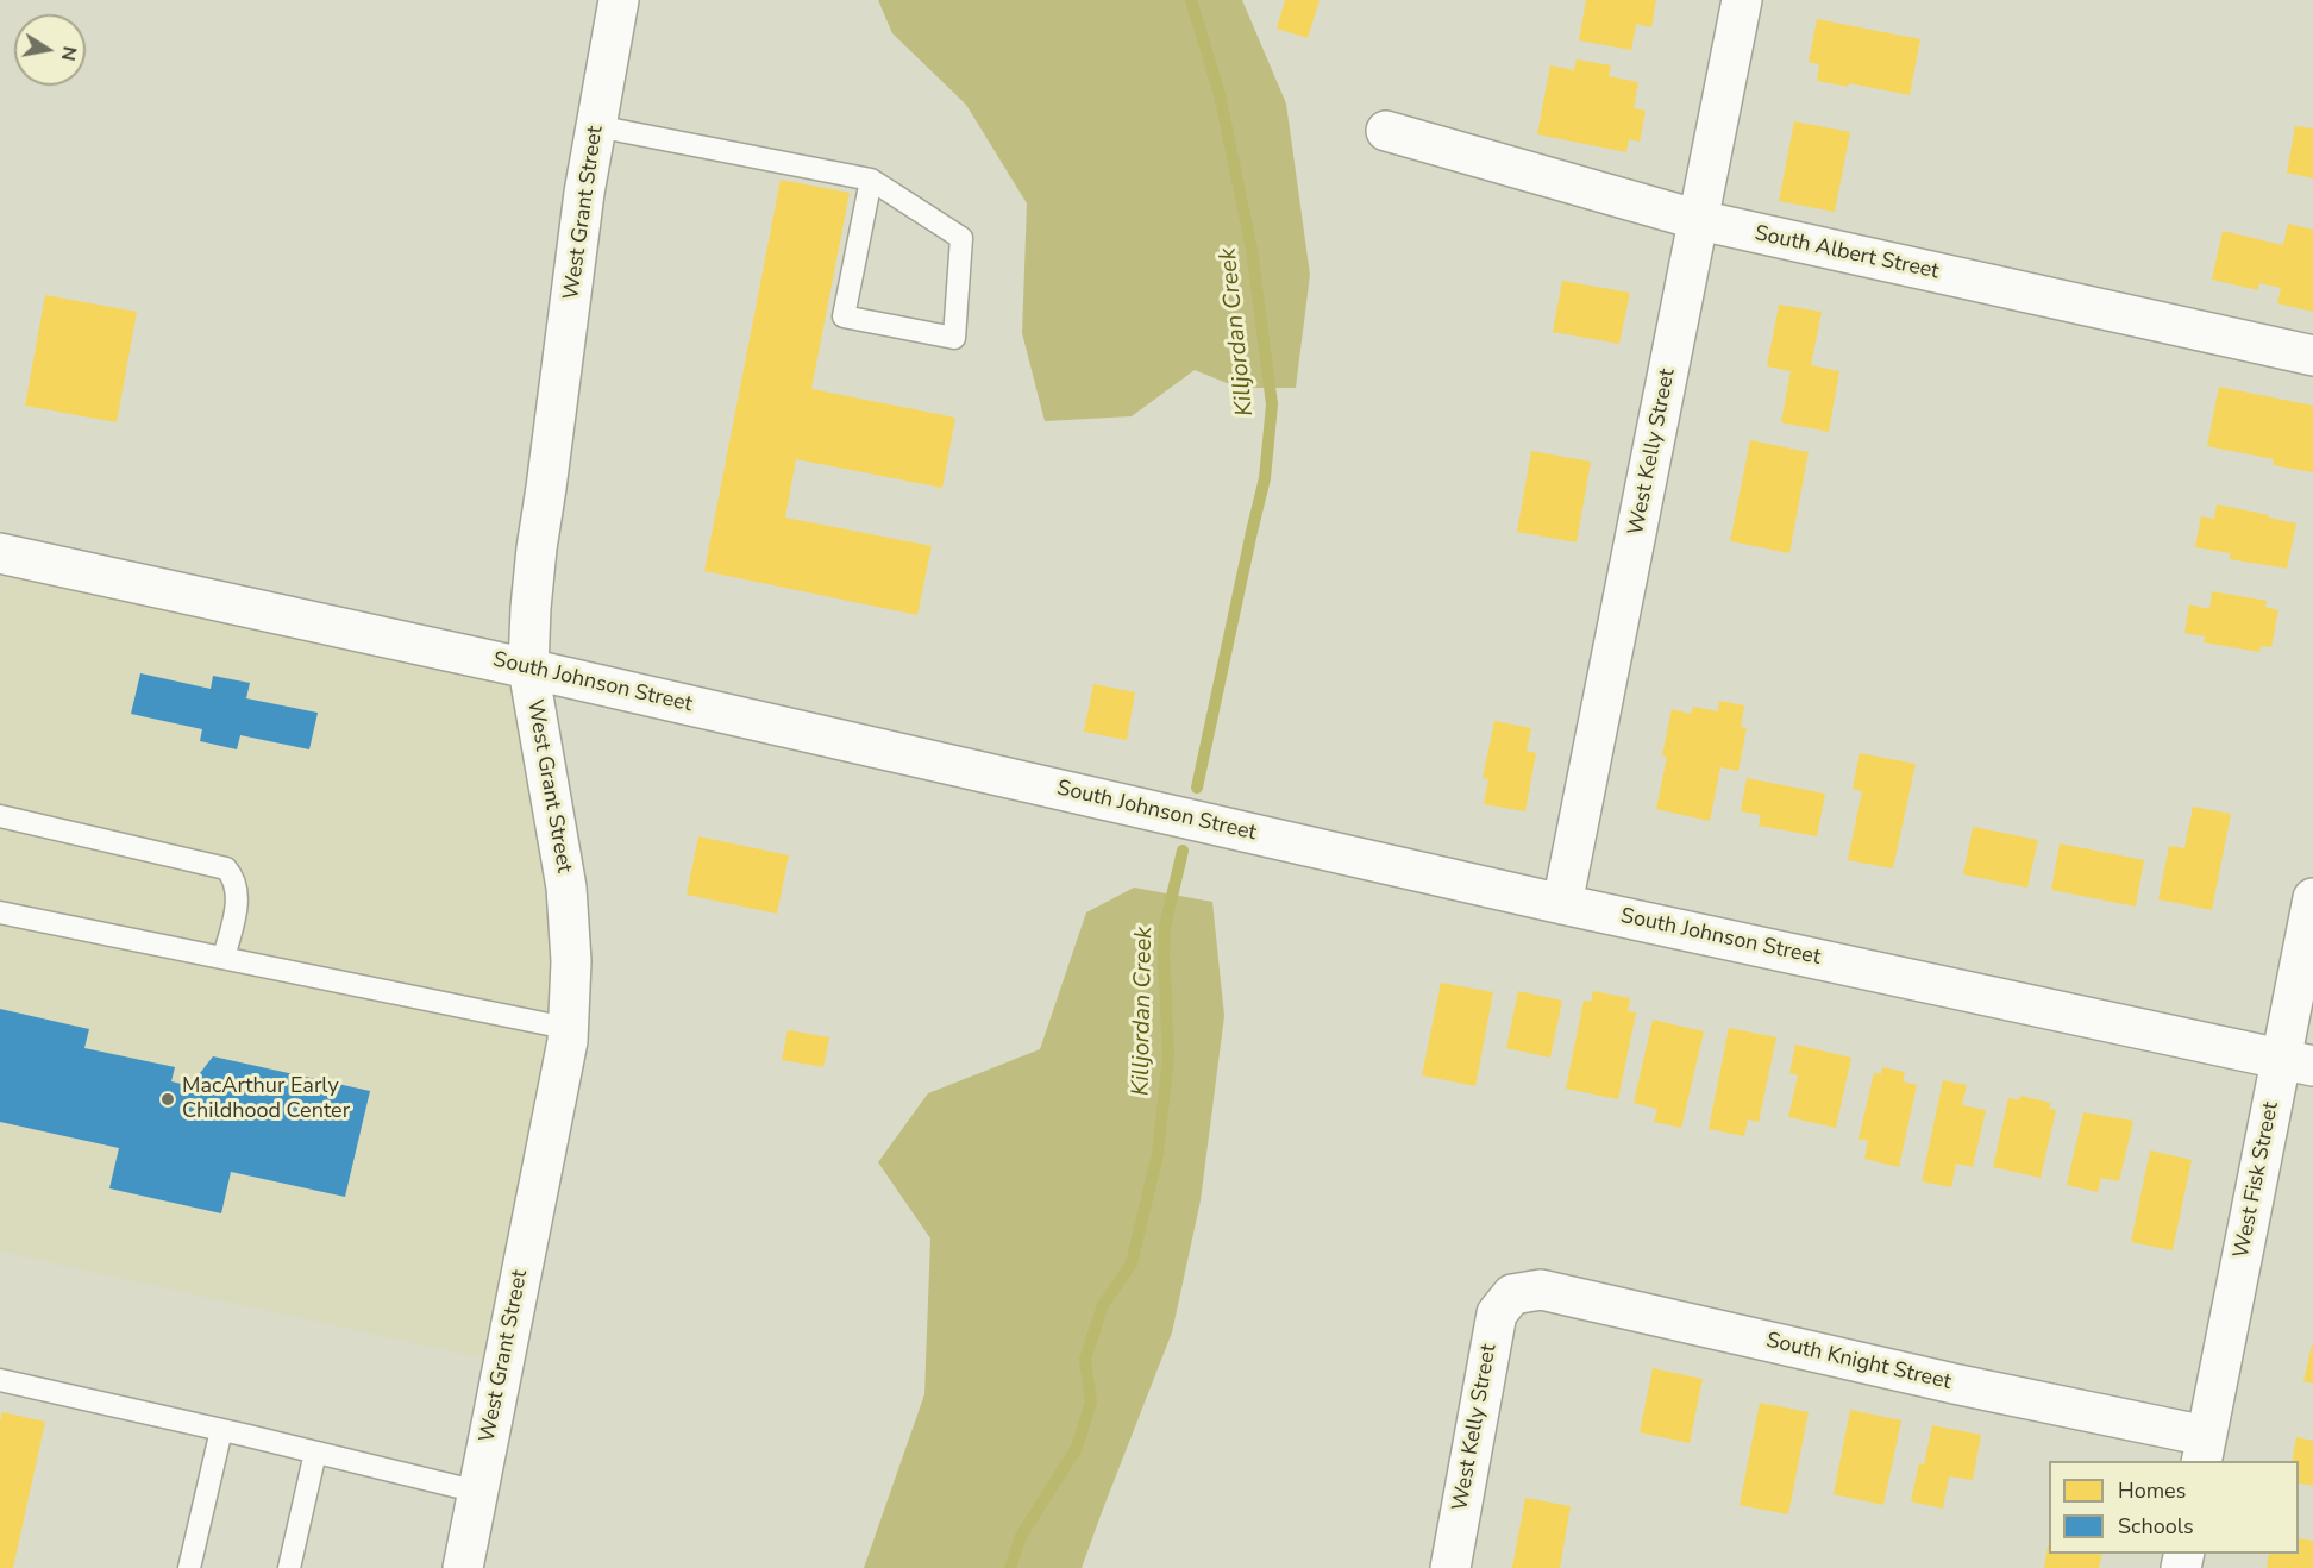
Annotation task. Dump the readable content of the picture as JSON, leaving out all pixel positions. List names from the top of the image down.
{
  "streets": {
    "street": [
      "West Grant Street",
      "South Albert Street",
      "West Kelly Street",
      "South Johnson Street",
      "West Fisk Street",
      "South Knight Street"
    ]
  },
  "crossings": [
    ["West Grant Street", "South Johnson Street"],
    ["South Albert Street", "West Kelly Street"],
    ["West Kelly Street", "South Johnson Street"],
    ["West Kelly Street", "South Knight Street"],
    ["South Johnson Street", "West Fisk Street"],
    ["West Fisk Street", "South Knight Street"]
  ],
  "water": ["Killjordan Creek"],
  "places": ["MacArthur Early Childhood Center"],
  "legend": ["Homes", "Schools"],
  "north": "right"
}
